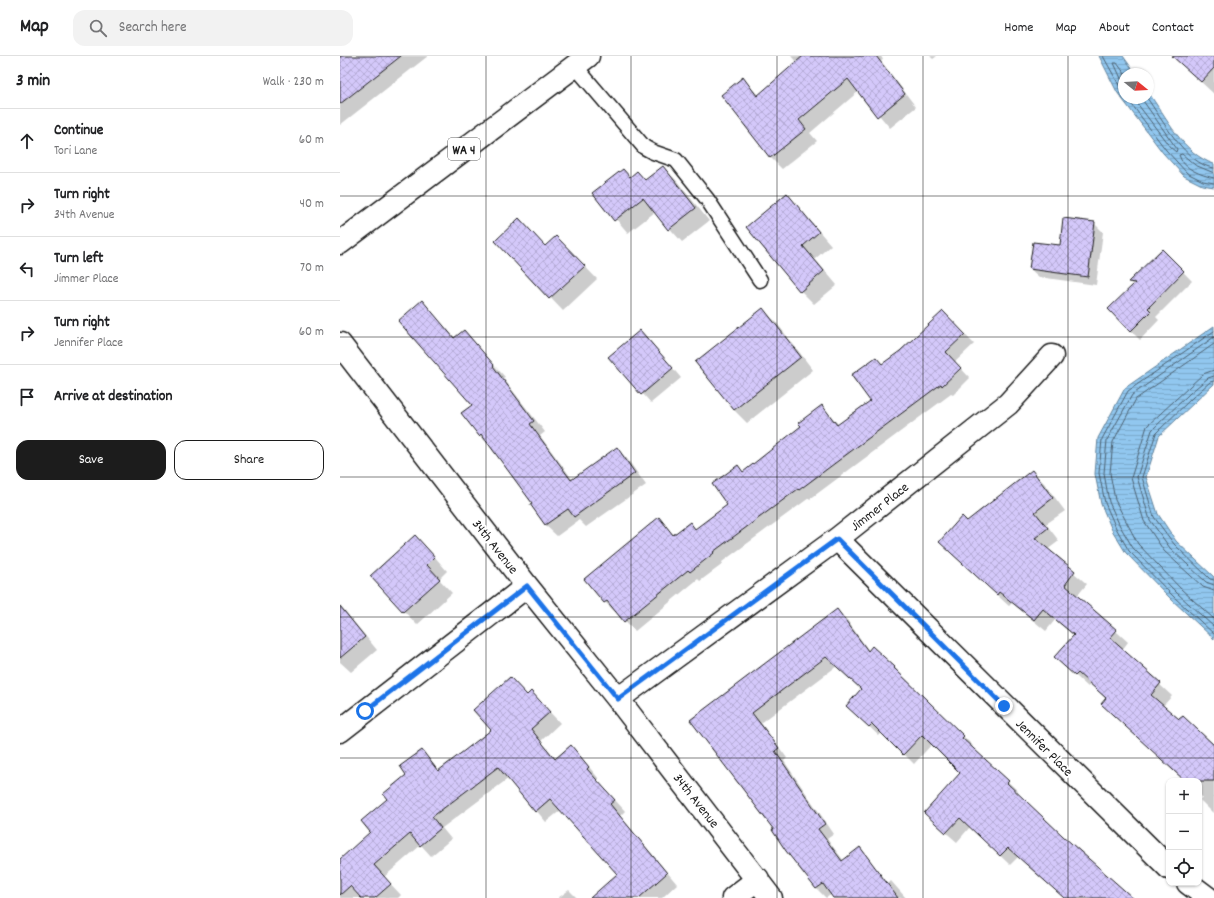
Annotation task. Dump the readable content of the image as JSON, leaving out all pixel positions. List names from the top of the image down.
{
  "streets": {
    "street": [
      "WA 4",
      "Jimmer Place",
      "34th Avenue",
      "Jennifer Place"
    ]
  },
  "crossings": [
    ["Jimmer Place", "34th Avenue"],
    ["Jimmer Place", "Jennifer Place"]
  ],
  "north": "right",
  "page": {
    "header": "Map",
    "search": "Search here",
    "nav": [
      "Home",
      "Map",
      "About",
      "Contact"
    ],
    "heading": ["3 min", "Walk · 230 m"],
    "list": [
      ["Continue", "Tori Lane", "60 m"],
      ["Turn right", "34th Avenue", "40 m"],
      ["Turn left", "Jimmer Place", "70 m"],
      ["Turn right", "Jennifer Place", "60 m"],
      "Arrive at destination"
    ],
    "buttons": ["Save", "Share"],
    "map_buttons": ["+", "−"]
  }
}
